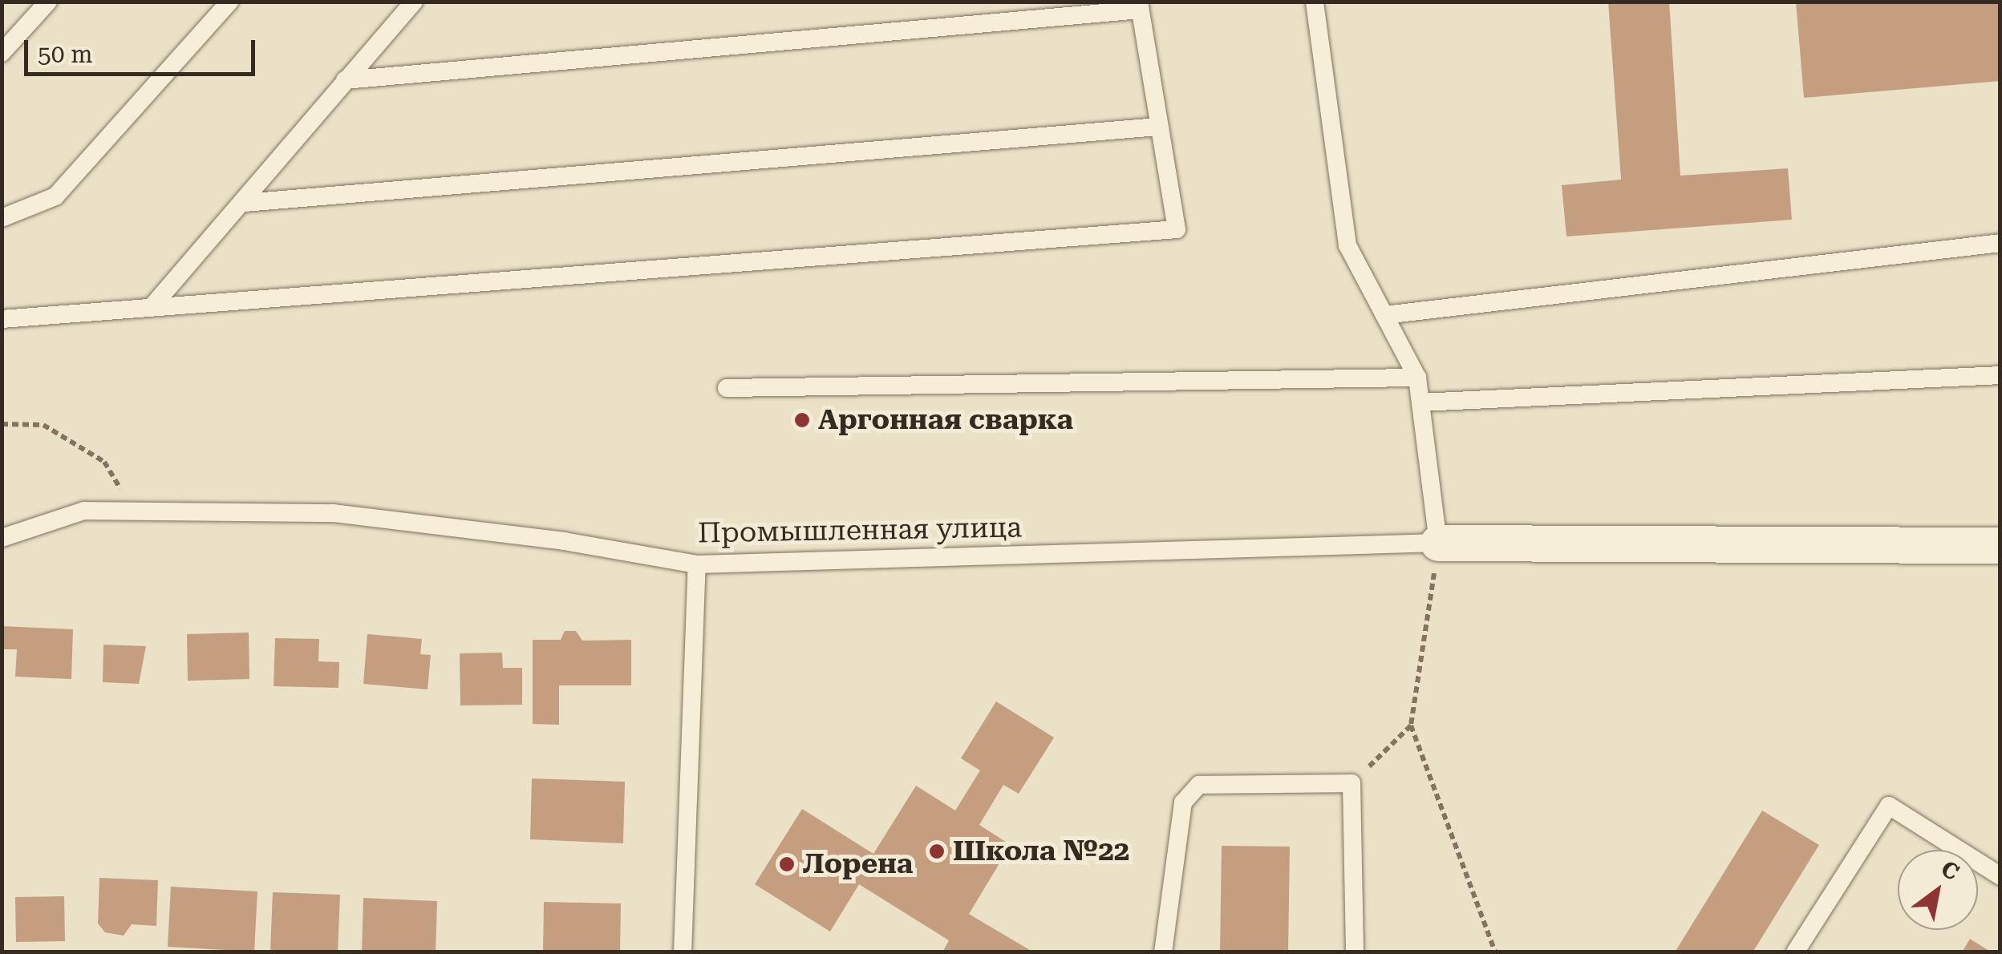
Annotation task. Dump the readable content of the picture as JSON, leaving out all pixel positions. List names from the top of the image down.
{
  "streets": {
    "lane": ["Промышленная улица"]
  },
  "places": ["Аргонная сварка", "Школа №22", "Лорена"],
  "scale_bar": "50 m",
  "north": "top right"
}
